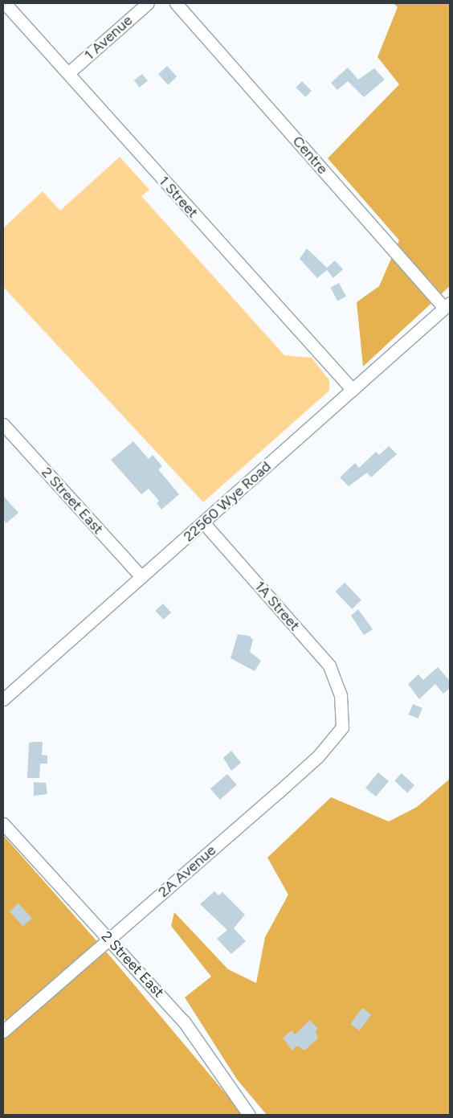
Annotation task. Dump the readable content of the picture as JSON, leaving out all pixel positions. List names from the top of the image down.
{
  "streets": {
    "street": [
      "1 Avenue",
      "Centre",
      "1 Street",
      "2 Street East",
      "22560 Wye Road",
      "1A Street",
      "2A Avenue"
    ]
  },
  "crossings": [
    ["1 Avenue", "1 Street"],
    ["Centre", "22560 Wye Road"],
    ["1 Street", "22560 Wye Road"],
    ["2 Street East", "22560 Wye Road"],
    ["2 Street East", "2A Avenue"],
    ["22560 Wye Road", "1A Street"],
    ["1A Street", "2A Avenue"]
  ]
}
